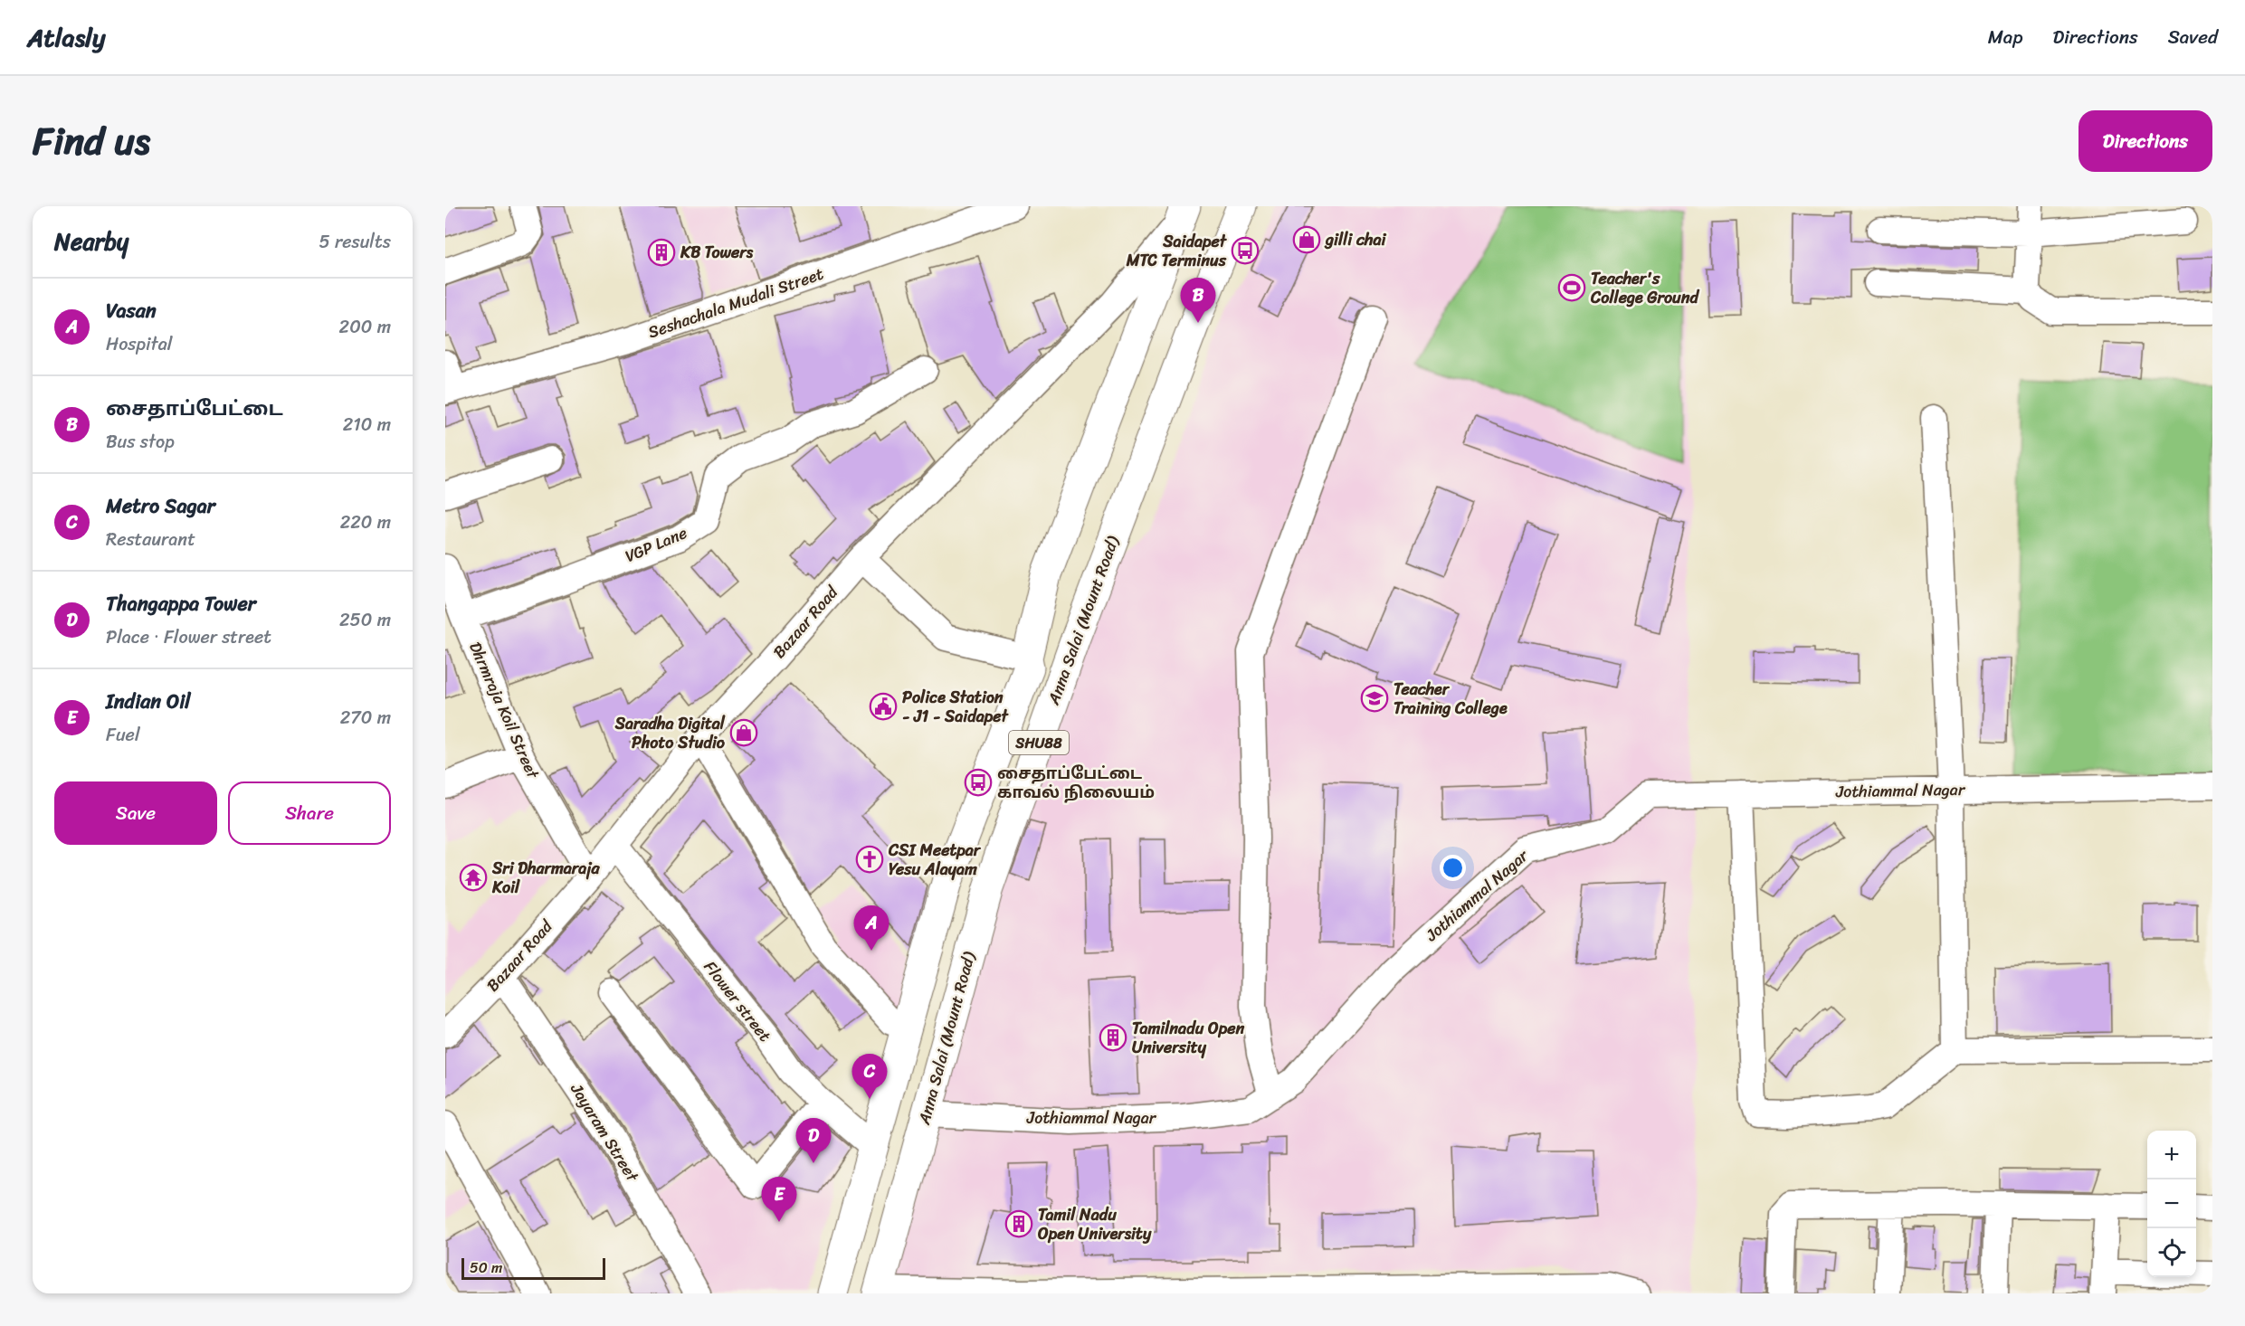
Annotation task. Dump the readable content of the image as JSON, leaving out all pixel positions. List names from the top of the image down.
{
  "streets": {
    "main road": ["Anna Salai (Mount Road)", "SHU88"],
    "street": [
      "Seshachala Mudali Street",
      "VGP Lane",
      "Bazaar Road",
      "Dhrmraja Koil Street",
      "Jothiammal Nagar",
      "Flower street",
      "Jayaram Street"
    ]
  },
  "crossings": [
    ["VGP Lane", "Dhrmraja Koil Street"],
    ["Anna Salai (Mount Road)", "Jothiammal Nagar"],
    ["Bazaar Road", "Dhrmraja Koil Street"],
    ["Bazaar Road", "SHU88"],
    ["Bazaar Road", "Flower street"],
    ["Bazaar Road", "Jayaram Street"],
    ["SHU88", "Flower street"]
  ],
  "places": {
    "shop": ["gilli chai", "Saradha Digital Photo Studio"],
    "bus stop": ["Saidapet MTC Terminus", "சைதாப்பேட்டை காவல் நிலையம்"],
    "building": ["KB Towers", "Tamilnadu Open University", "Tamil Nadu Open University"],
    "sports": ["Teacher's College Ground"],
    "school or university": ["Teacher Training College"],
    "public building": ["Police Station - J1 - Saidapet"],
    "church": ["CSI Meetpar Yesu Alayam"],
    "temple": ["Sri Dharmaraja Koil"]
  },
  "scale_bar": "50 m",
  "page": {
    "header": "Atlasly",
    "nav": ["Map", "Directions", "Saved"],
    "title": "Find us",
    "buttons": [
      "Directions",
      ["Save", "Share"]
    ],
    "heading": ["Nearby", "5 results"],
    "list": [
      {
        "mark": "A",
        "name": "Vasan",
        "note": "Hospital",
        "value": "200 m"
      },
      {
        "mark": "B",
        "name": "சைதாப்பேட்டை",
        "note": "Bus stop",
        "value": "210 m"
      },
      {
        "mark": "C",
        "name": "Metro Sagar",
        "note": "Restaurant",
        "value": "220 m"
      },
      {
        "mark": "D",
        "name": "Thangappa Tower",
        "note": "Place · Flower street",
        "value": "250 m"
      },
      {
        "mark": "E",
        "name": "Indian Oil",
        "note": "Fuel",
        "value": "270 m"
      }
    ],
    "pins": [
      "B",
      "A",
      "C",
      "D",
      "E"
    ],
    "map_buttons": ["+", "−"],
    "scale": "50 m"
  }
}
